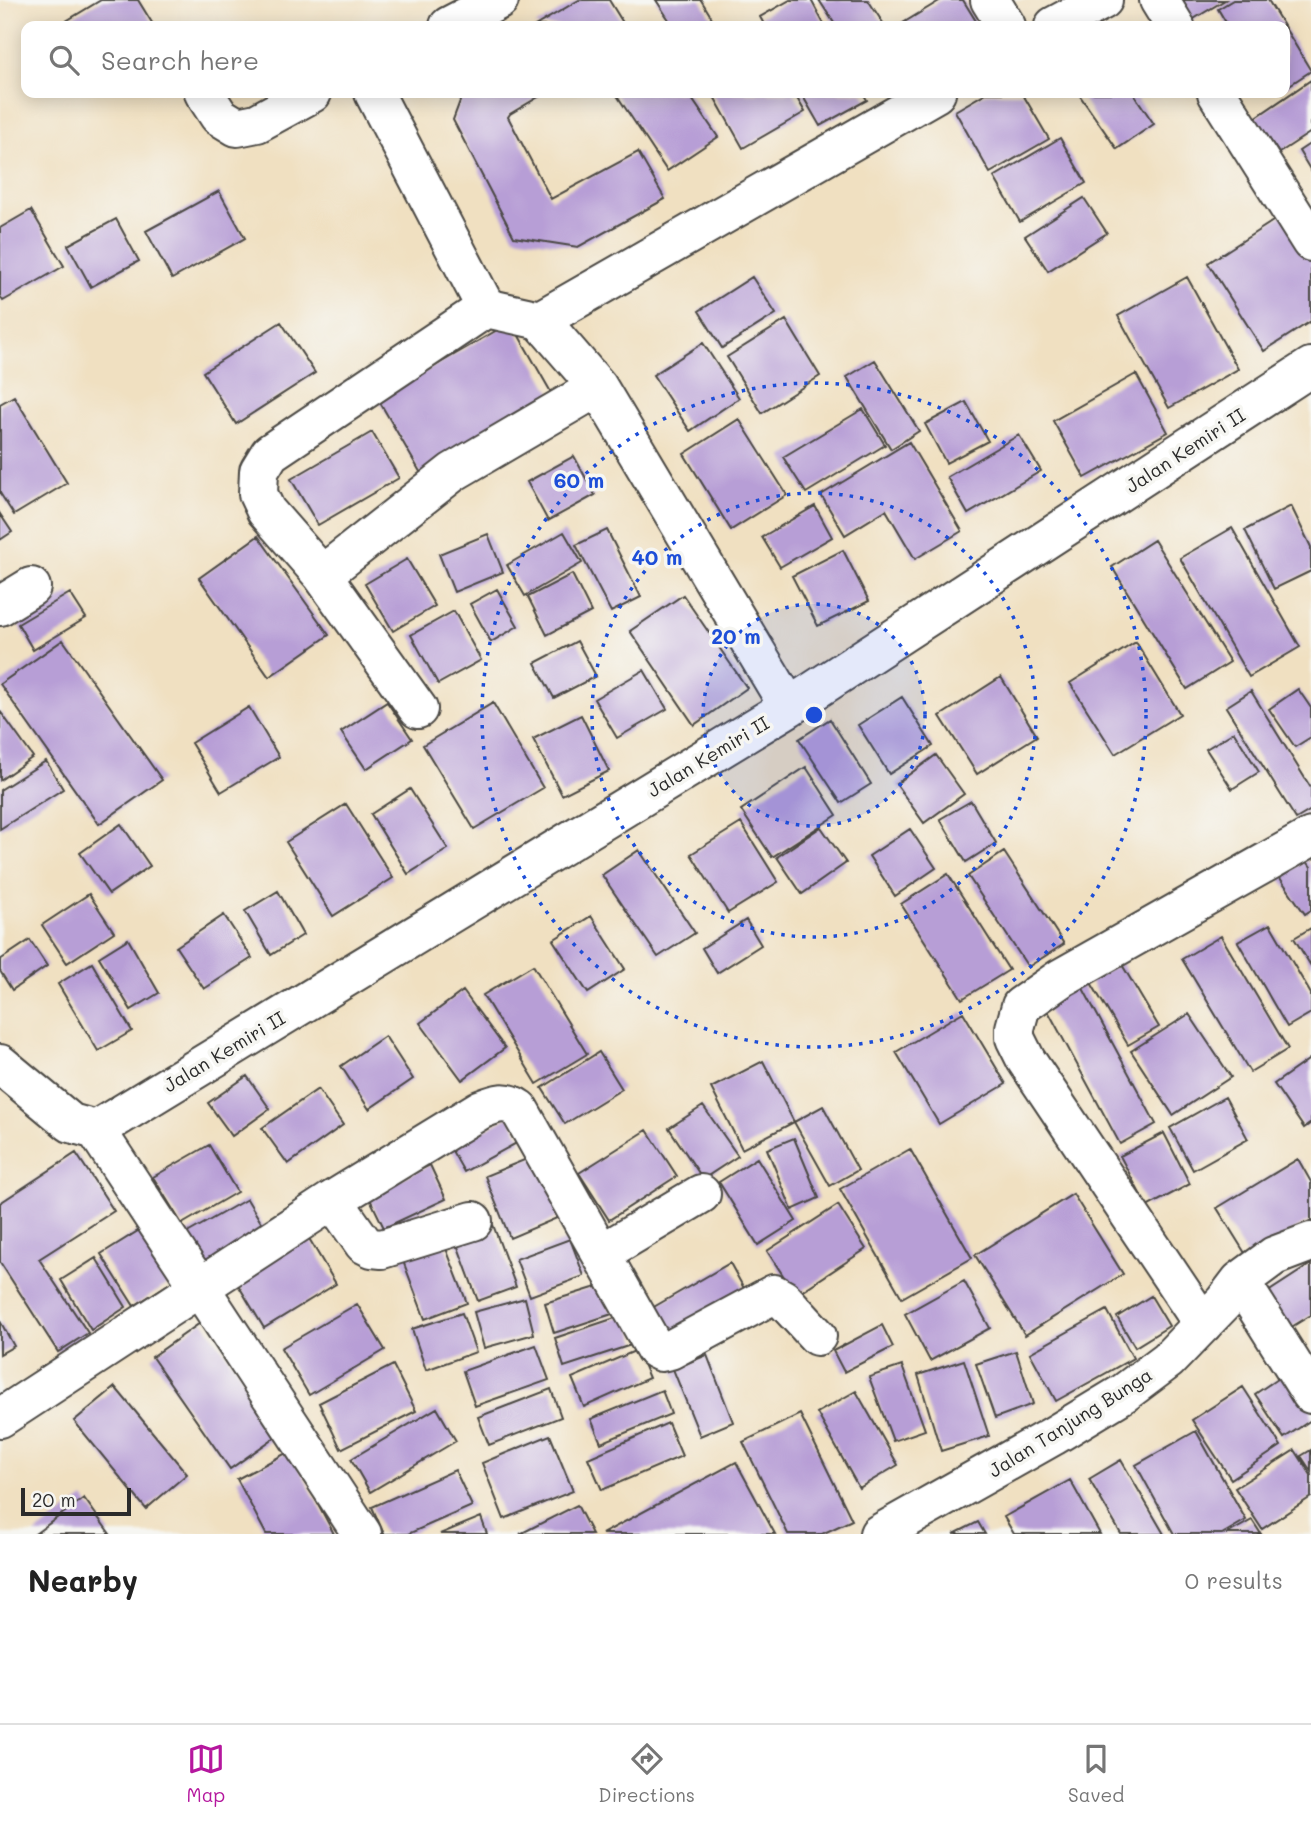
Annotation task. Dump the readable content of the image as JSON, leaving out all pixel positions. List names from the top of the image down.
{
  "streets": {
    "street": ["Jalan Kemiri II", "Jalan Tanjung Bunga"]
  },
  "scale_bar": "20 m",
  "page": {
    "search": "Search here",
    "scale": "20 m",
    "heading": ["Nearby", "0 results"],
    "nav": ["Map", "Directions", "Saved"]
  },
  "rings": ["60 m", "40 m", "20 m"]
}
